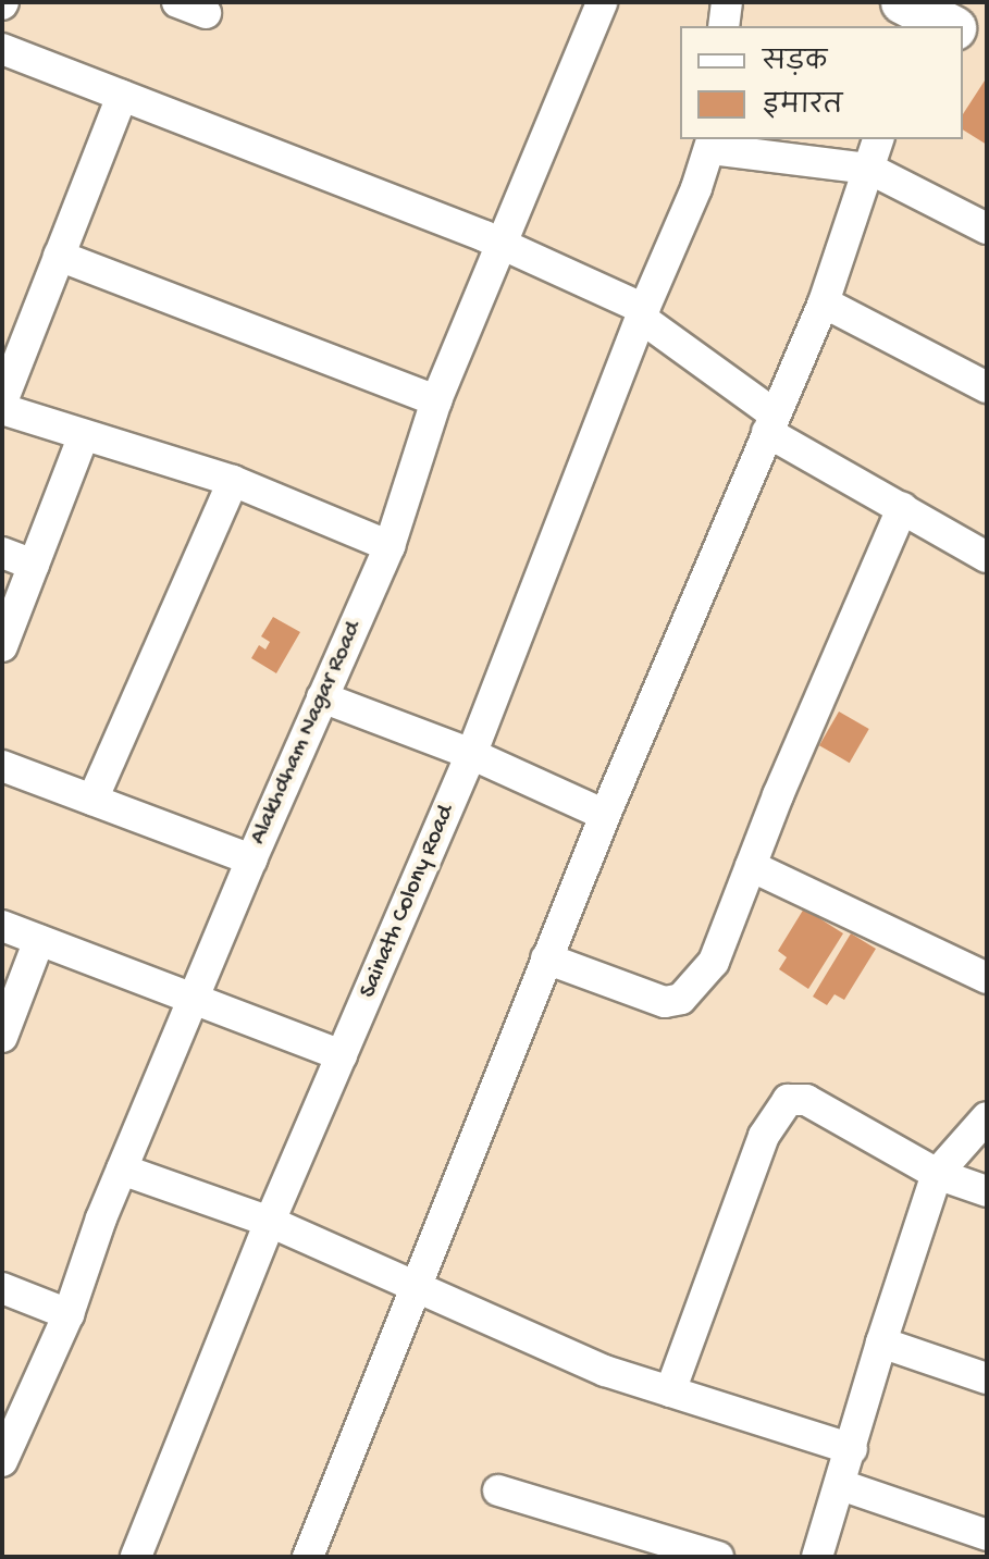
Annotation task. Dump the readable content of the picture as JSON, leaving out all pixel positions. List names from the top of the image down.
{
  "streets": {
    "street": ["Alakhdham Nagar Road", "Sainath Colony Road"]
  },
  "legend": ["सड़क", "इमारत"]
}
